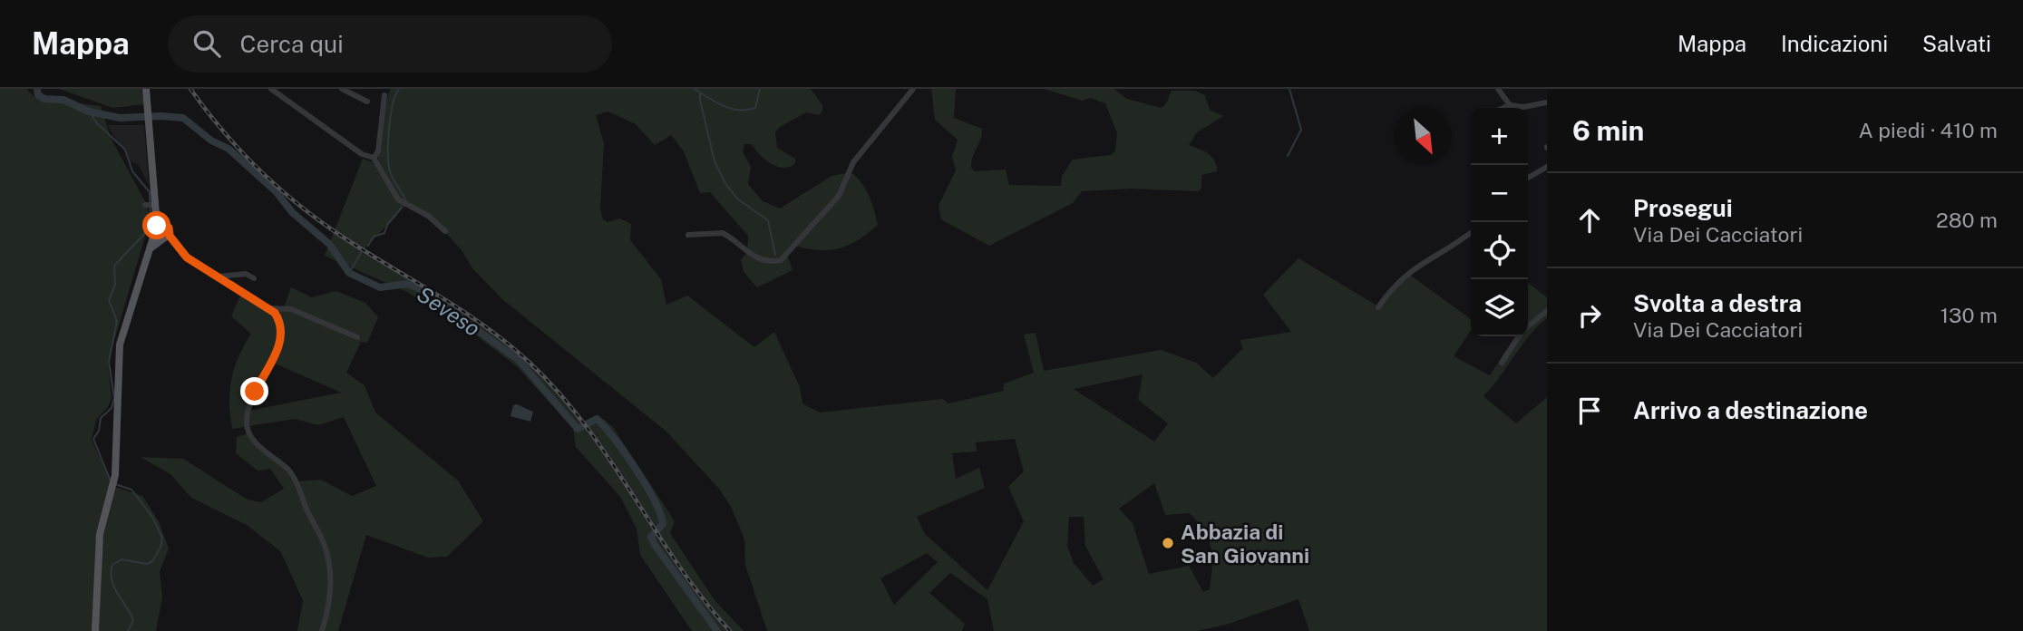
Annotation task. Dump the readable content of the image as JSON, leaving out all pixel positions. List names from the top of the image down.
{
  "water": ["Seveso"],
  "places": ["Abbazia di San Giovanni"],
  "north": "bottom right",
  "page": {
    "header": "Mappa",
    "search": "Cerca qui",
    "nav": ["Mappa", "Indicazioni", "Salvati"],
    "heading": ["6 min", "A piedi · 410 m"],
    "map_buttons": ["+", "−"],
    "list": [
      ["Prosegui", "Via Dei Cacciatori", "280 m"],
      ["Svolta a destra", "Via Dei Cacciatori", "130 m"],
      "Arrivo a destinazione"
    ]
  }
}
